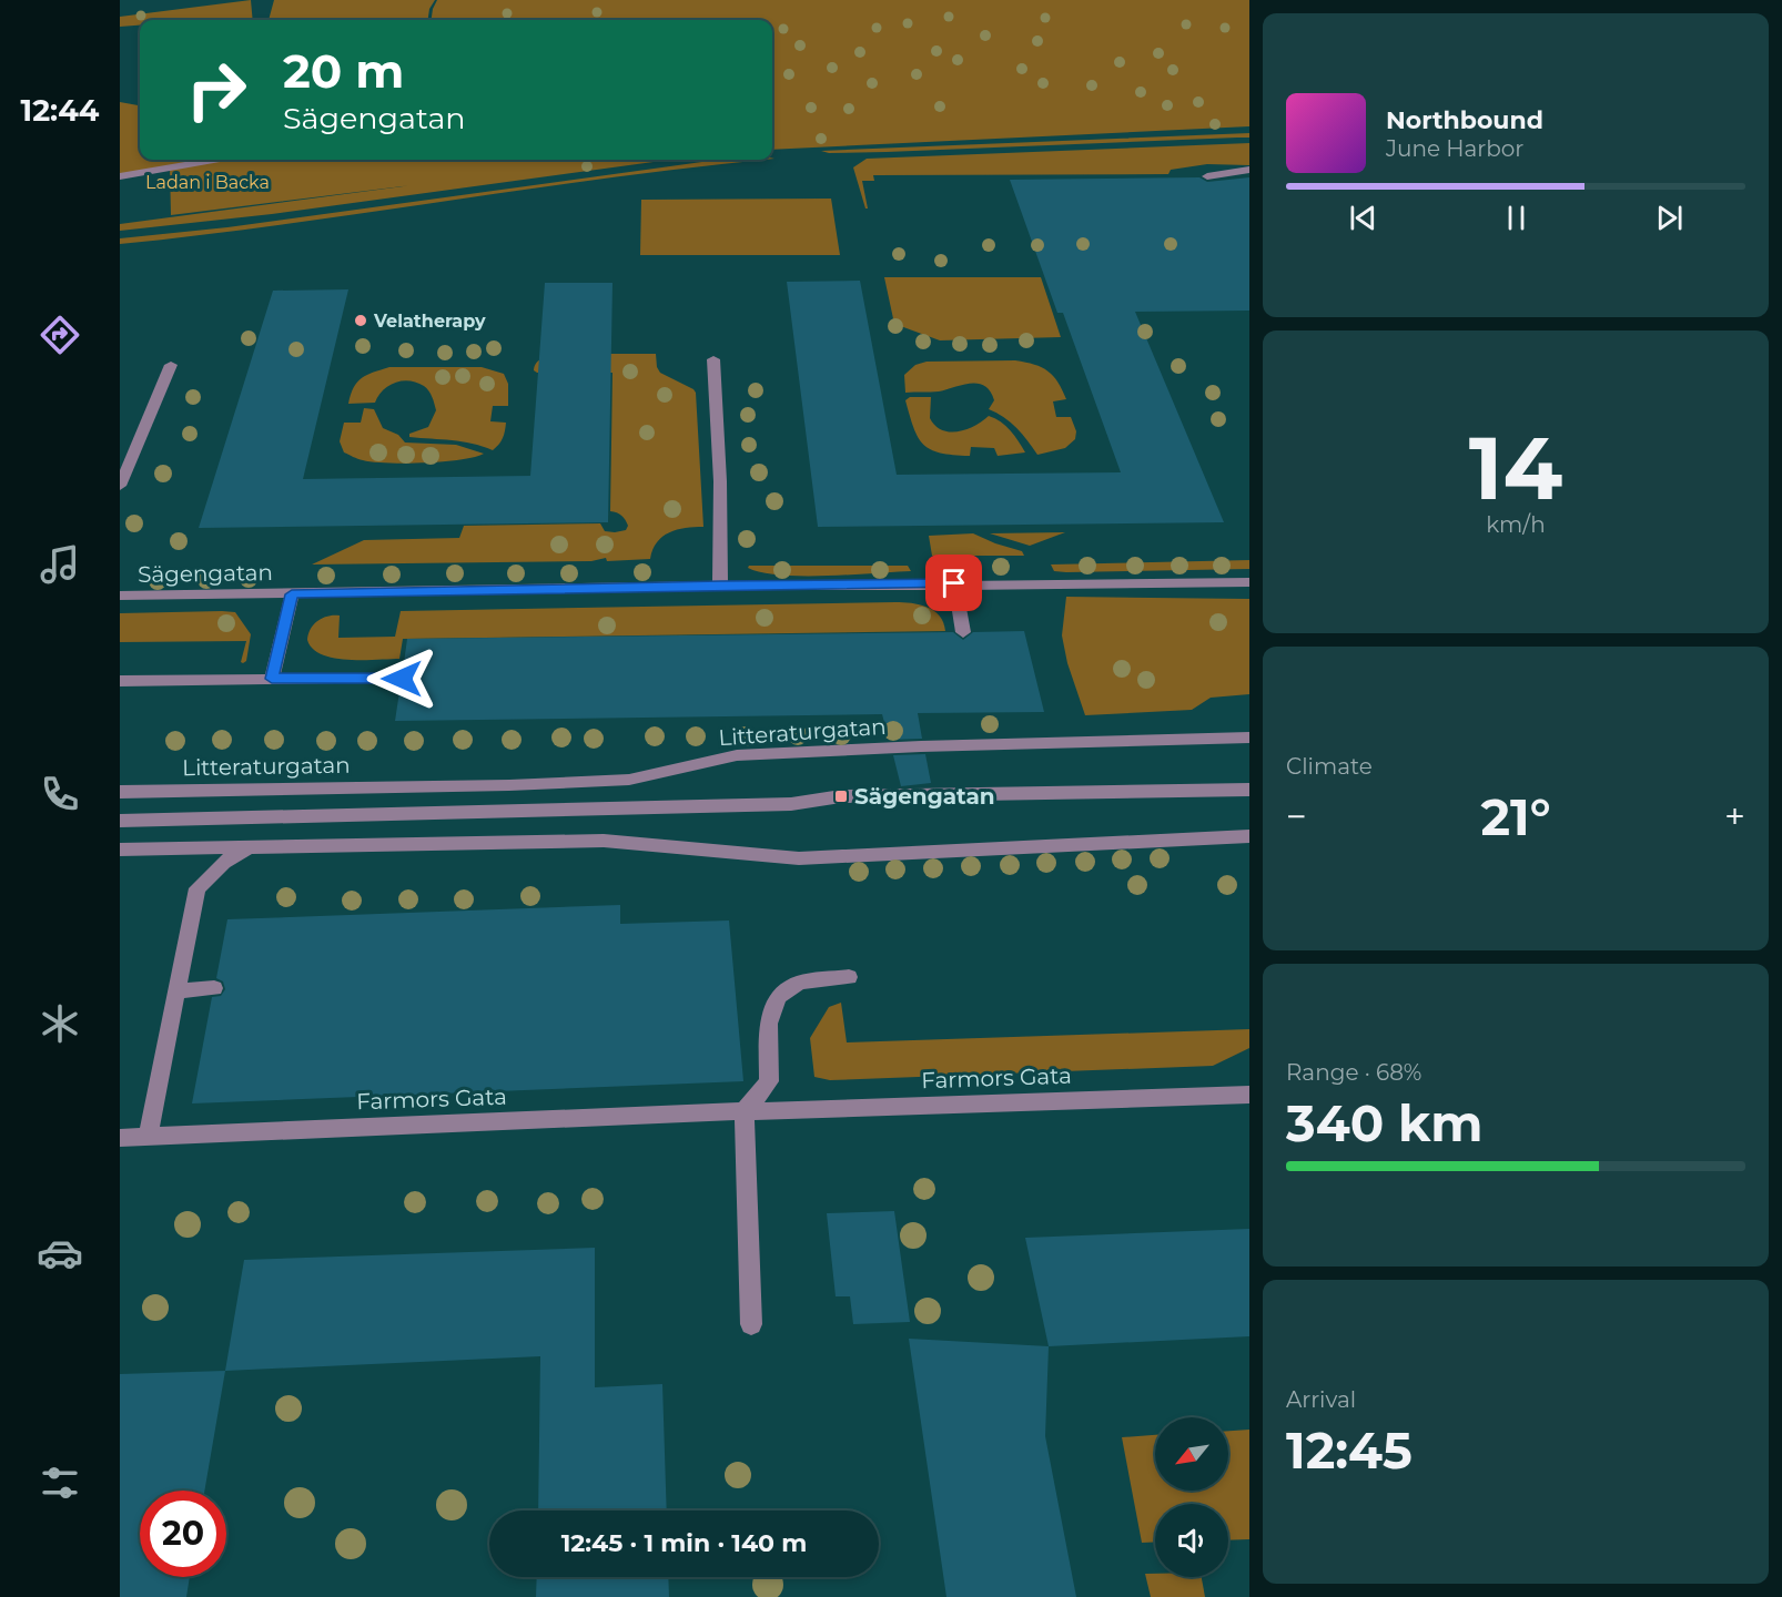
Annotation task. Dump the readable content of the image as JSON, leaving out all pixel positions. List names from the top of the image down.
{
  "streets": {
    "street": ["Sägengatan", "Litteraturgatan", "Farmors Gata"]
  },
  "parks": ["Ladan i Backa"],
  "places": {
    "other": ["Velatherapy"],
    "transit": ["Sägengatan"]
  },
  "north": "bottom left",
  "page": {
    "tabs": "12:44",
    "turn": ["20 m", "Sägengatan"],
    "song": ["Northbound", "June Harbor"],
    "tile": [
      ["14", "km/h"],
      "Climate",
      ["Range · 68%", "340 km"],
      ["Arrival", "12:45"]
    ],
    "heat": ["−", "21°", "+"],
    "limit": "20",
    "trip": "12:45 · 1 min · 140 m"
  }
}
